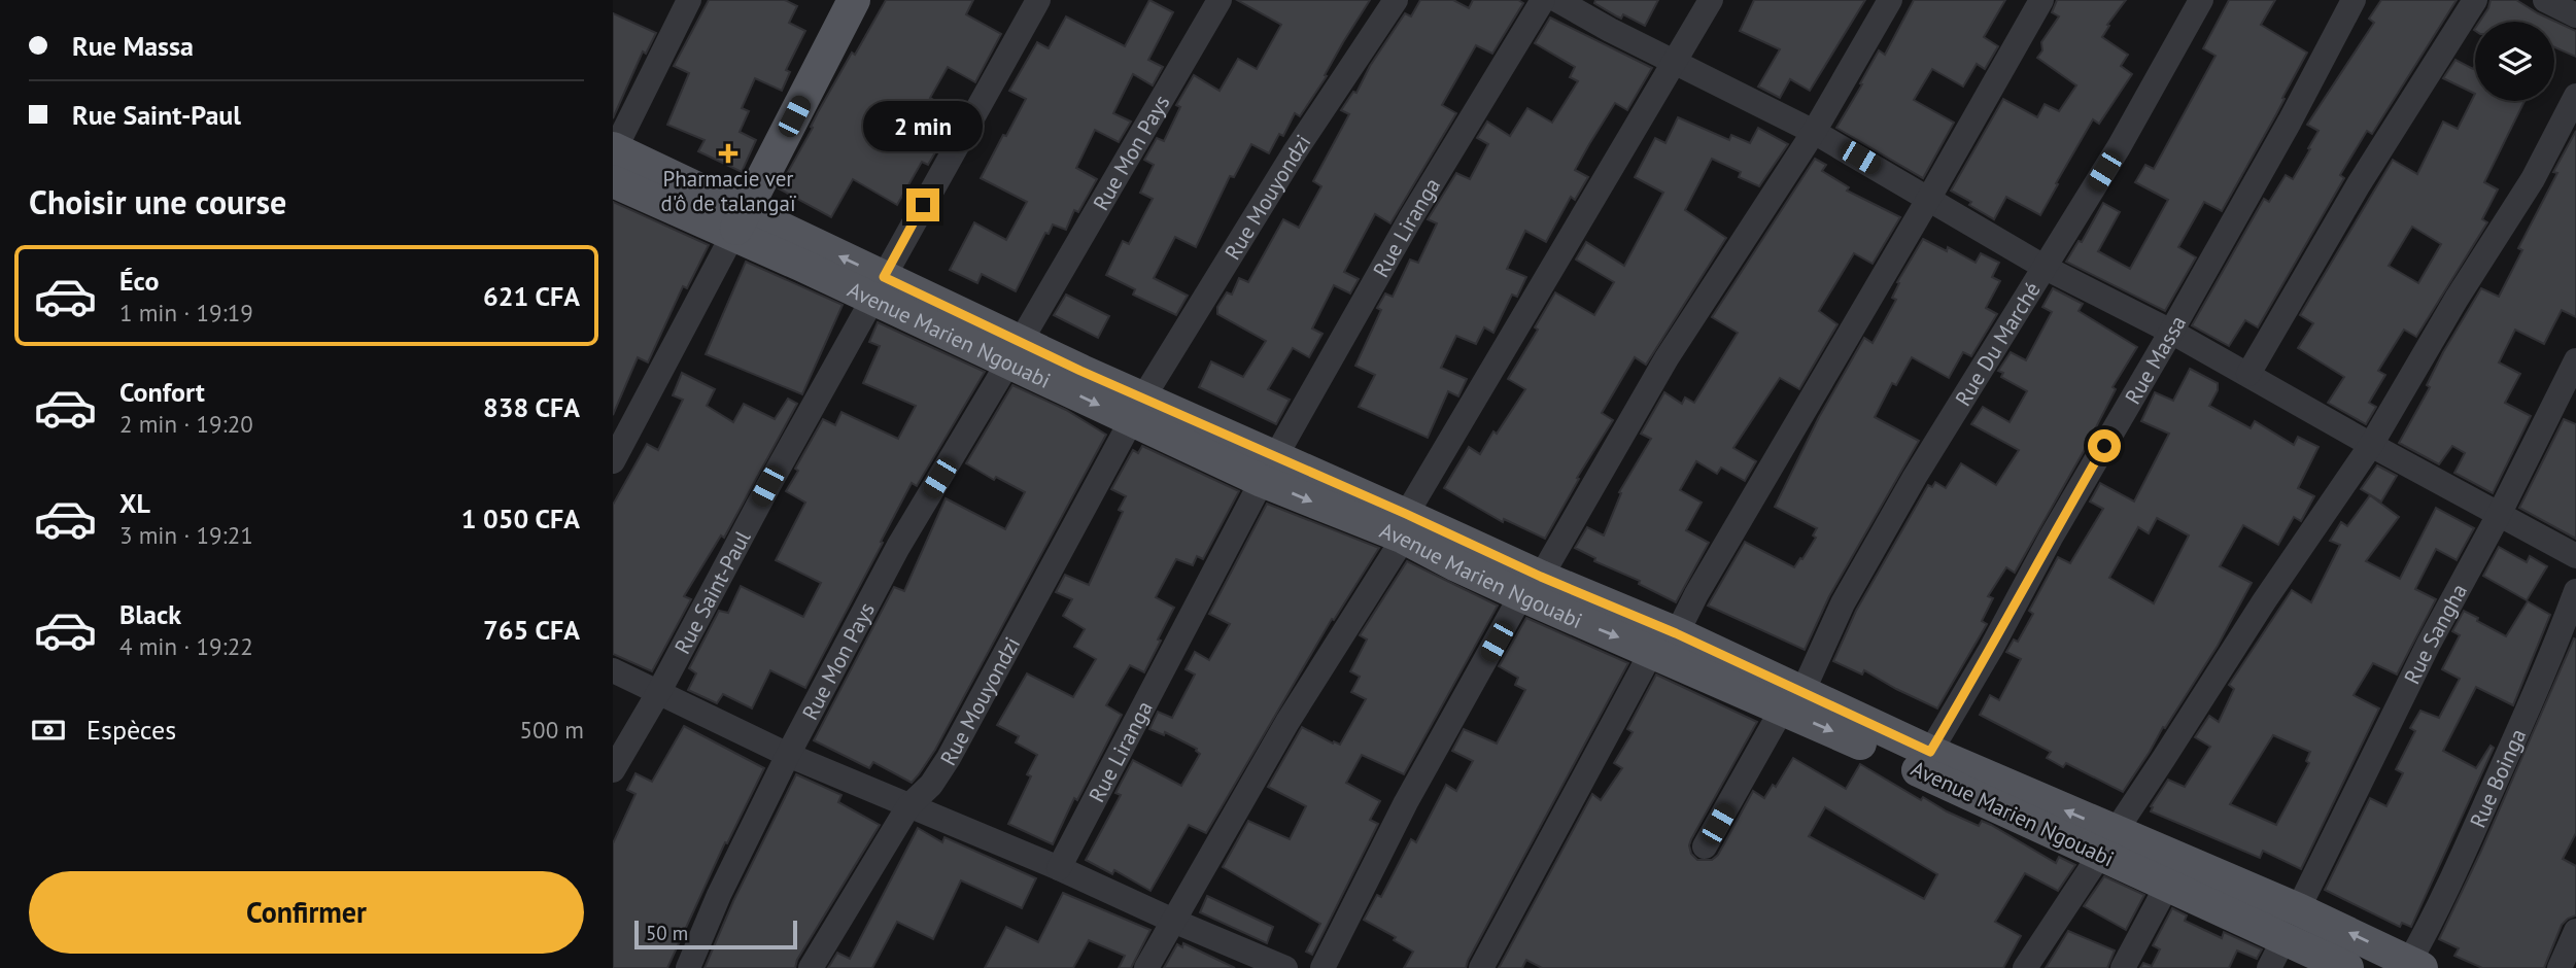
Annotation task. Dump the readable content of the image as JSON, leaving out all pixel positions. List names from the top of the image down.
{
  "streets": {
    "main road": ["Avenue Marien Ngouabi"],
    "street": [
      "Rue Mon Pays",
      "Rue Mouyondzi",
      "Rue Liranga",
      "Rue Du Marché",
      "Rue Massa",
      "Rue Saint-Paul",
      "Rue Sangha",
      "Rue Boinga"
    ]
  },
  "crossings": [
    ["Rue Mon Pays", "Avenue Marien Ngouabi"],
    ["Rue Mouyondzi", "Avenue Marien Ngouabi"],
    ["Rue Liranga", "Avenue Marien Ngouabi"],
    ["Avenue Marien Ngouabi", "Rue Du Marché"],
    ["Avenue Marien Ngouabi", "Rue Saint-Paul"]
  ],
  "places": {
    "health": ["Pharmacie ver d'ô de talangaï"]
  },
  "scale_bar": "50 m",
  "page": {
    "banner": ["Rue Massa", "Rue Saint-Paul"],
    "bubble": "2 min",
    "heading": "Choisir une course",
    "list": [
      {
        "name": "Éco",
        "note": "1 min · 19:19",
        "value": "621 CFA"
      },
      {
        "name": "Confort",
        "note": "2 min · 19:20",
        "value": "838 CFA"
      },
      {
        "name": "XL",
        "note": "3 min · 19:21",
        "value": "1 050 CFA"
      },
      {
        "name": "Black",
        "note": "4 min · 19:22",
        "value": "765 CFA"
      }
    ],
    "pay": ["Espèces", "500 m"],
    "buttons": "Confirmer",
    "scale": "50 m"
  }
}
